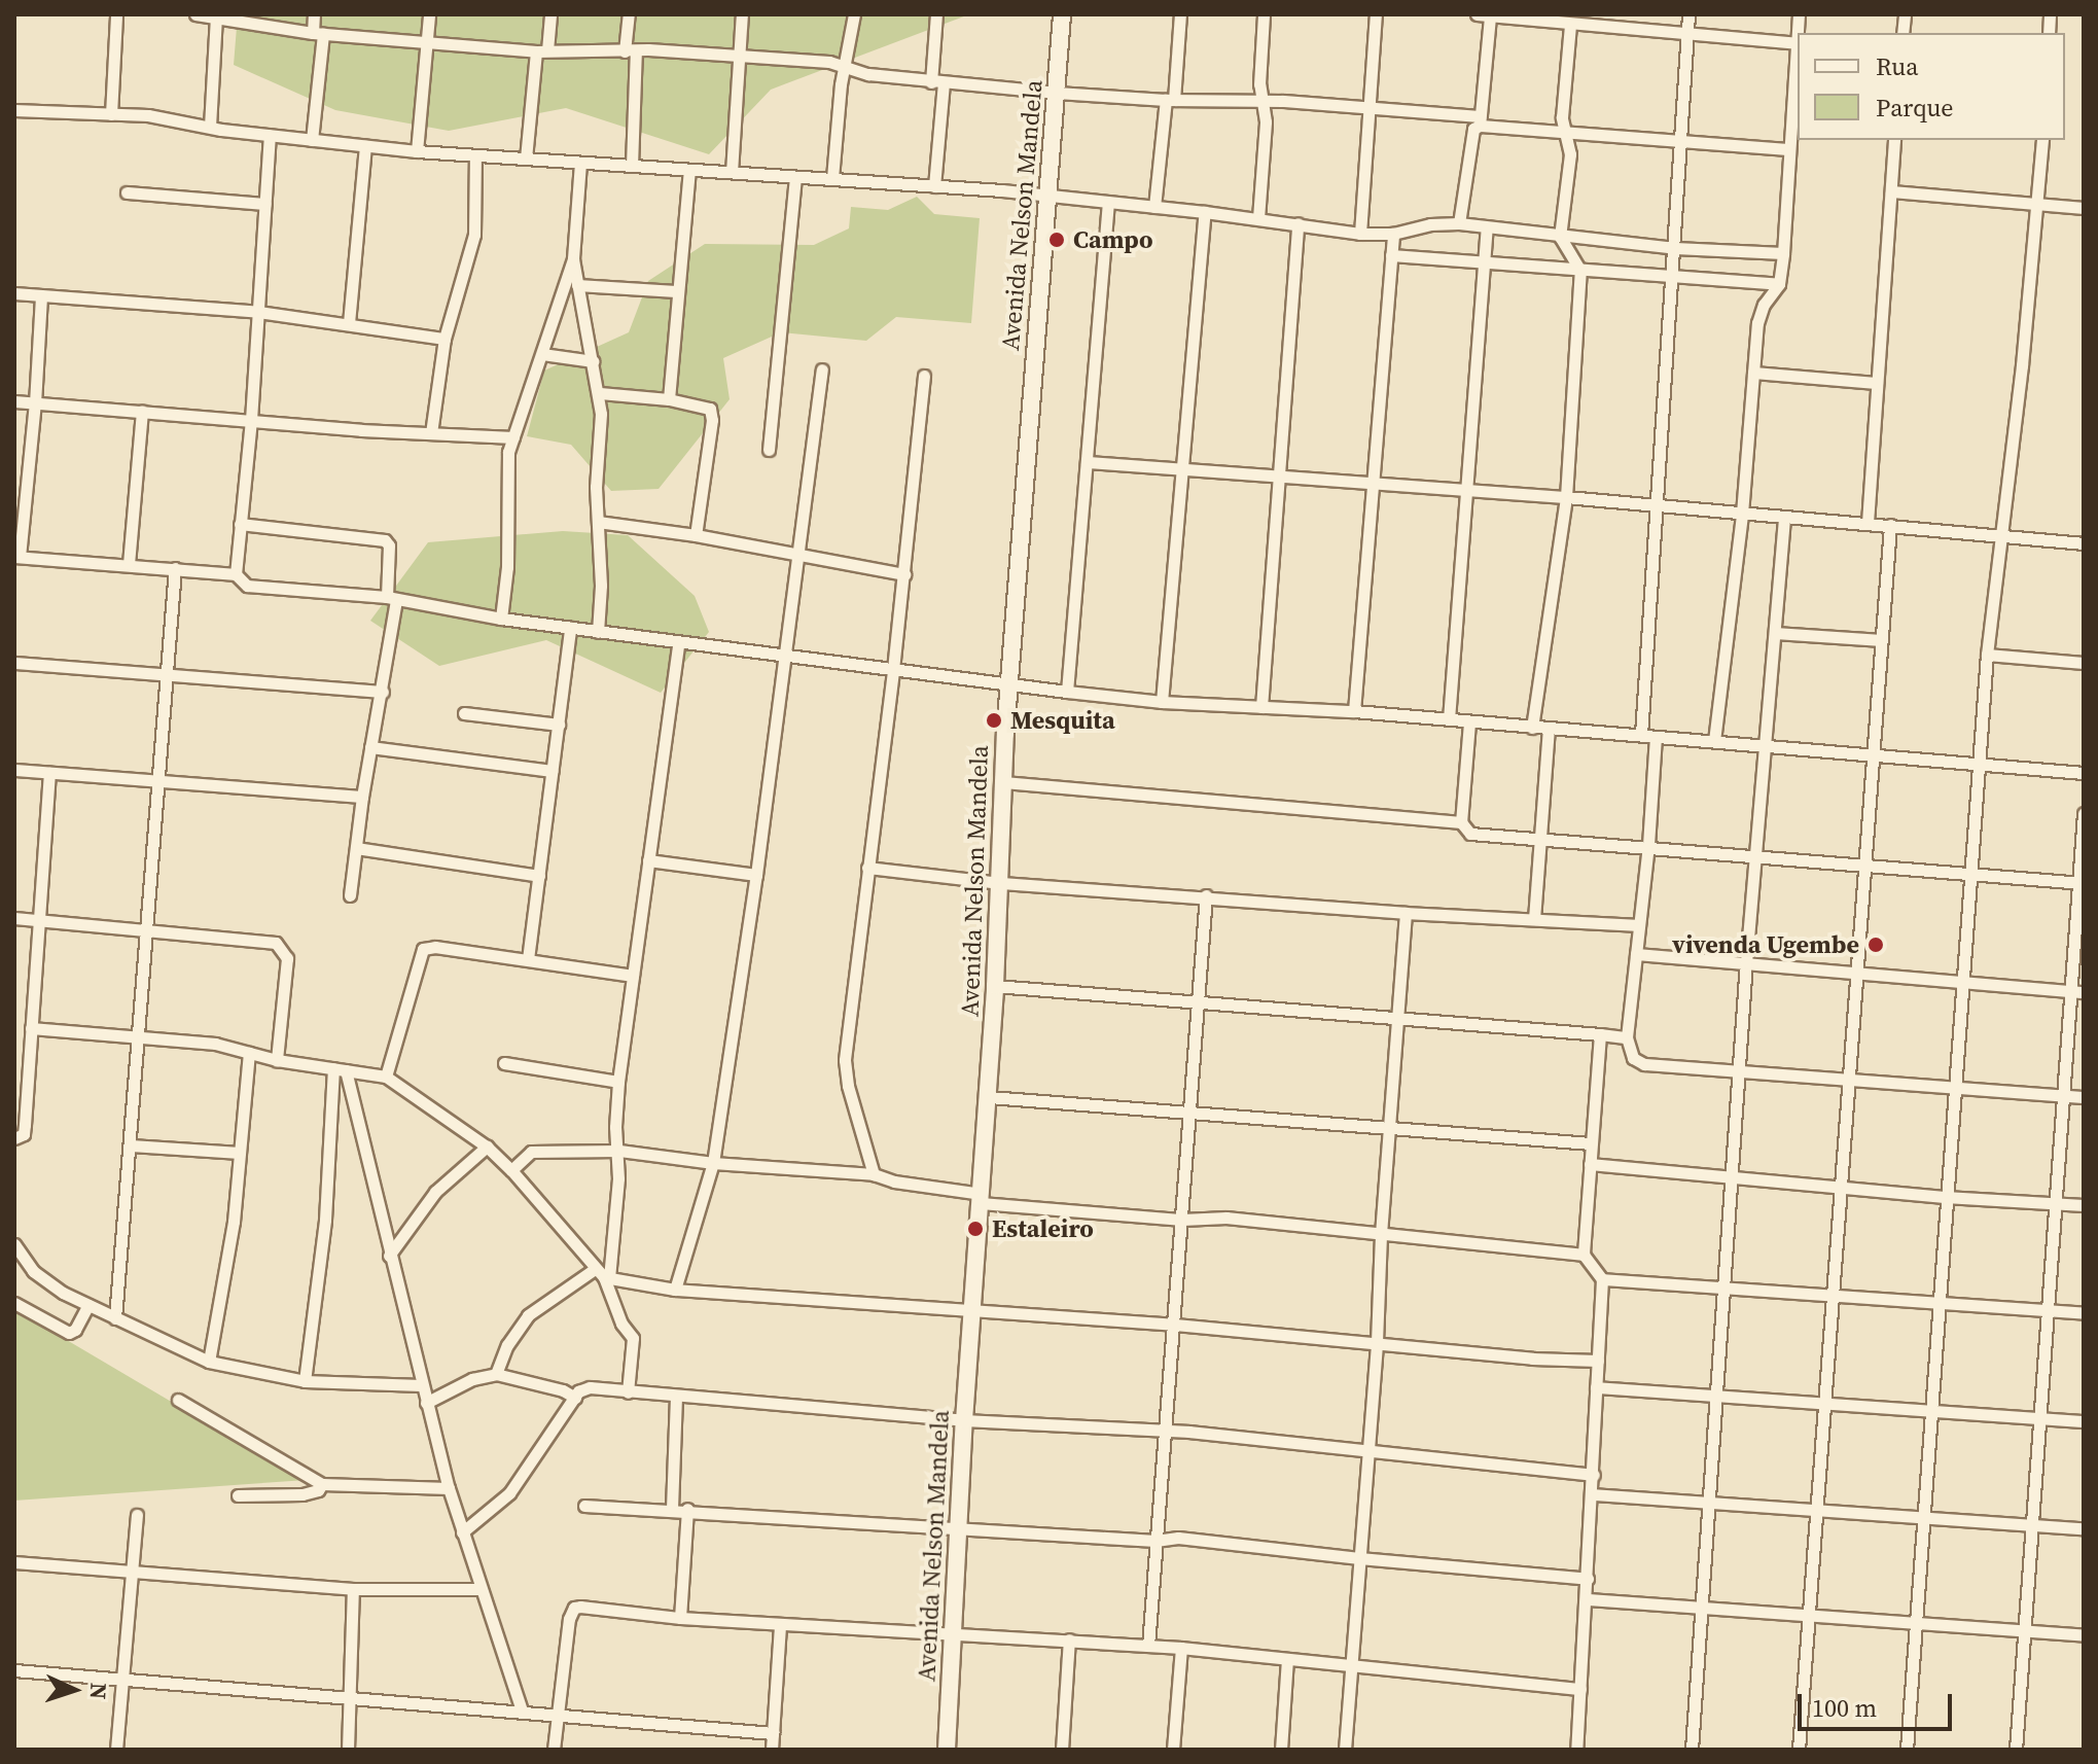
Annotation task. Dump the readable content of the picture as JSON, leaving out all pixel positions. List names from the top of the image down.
{
  "streets": {
    "street": ["Avenida Nelson Mandela"]
  },
  "places": [
    "Campo",
    "Mesquita",
    "vivenda Ugembe",
    "Estaleiro"
  ],
  "legend": ["Rua", "Parque"],
  "scale_bar": "100 m",
  "north": "right"
}
